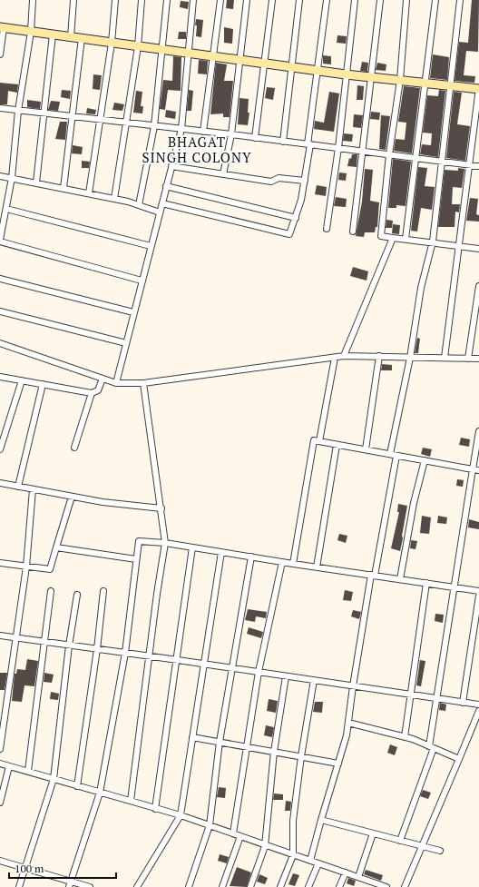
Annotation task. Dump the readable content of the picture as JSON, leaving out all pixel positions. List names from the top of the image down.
{
  "districts": ["BHAGAT SINGH COLONY"],
  "scale_bar": "100 m"
}
